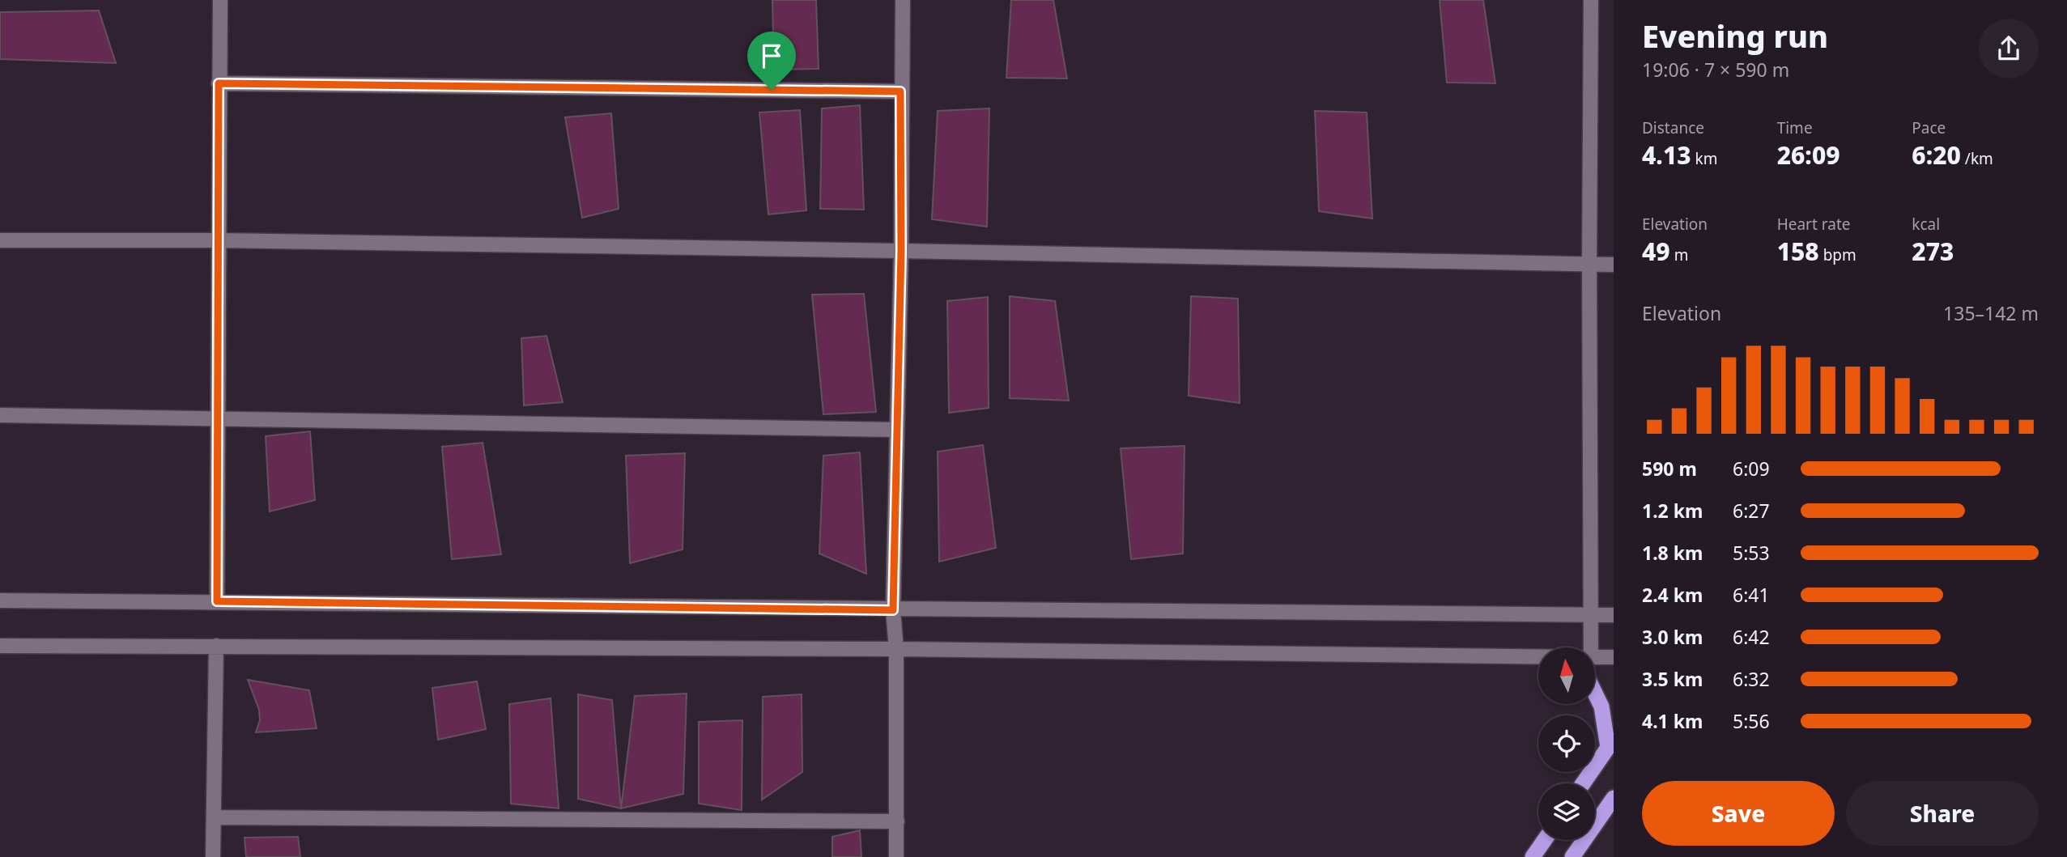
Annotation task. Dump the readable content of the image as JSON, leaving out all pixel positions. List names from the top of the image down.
{
  "north": "top",
  "page": {
    "heading": ["Evening run", "19:06 · 7 × 590 m"],
    "stats": [
      ["Distance", "4.13 km"],
      ["Time", "26:09"],
      ["Pace", "6:20 /km"],
      ["Elevation", "49 m"],
      ["Heart rate", "158 bpm"],
      ["kcal", "273"]
    ],
    "chart": ["Elevation", "135–142 m"],
    "list": [
      {
        "name": "590 m",
        "note": "6:09"
      },
      {
        "name": "1.2 km",
        "note": "6:27"
      },
      {
        "name": "1.8 km",
        "note": "5:53"
      },
      {
        "name": "2.4 km",
        "note": "6:41"
      },
      {
        "name": "3.0 km",
        "note": "6:42"
      },
      {
        "name": "3.5 km",
        "note": "6:32"
      },
      {
        "name": "4.1 km",
        "note": "5:56"
      }
    ],
    "buttons": ["Save", "Share"]
  }
}
